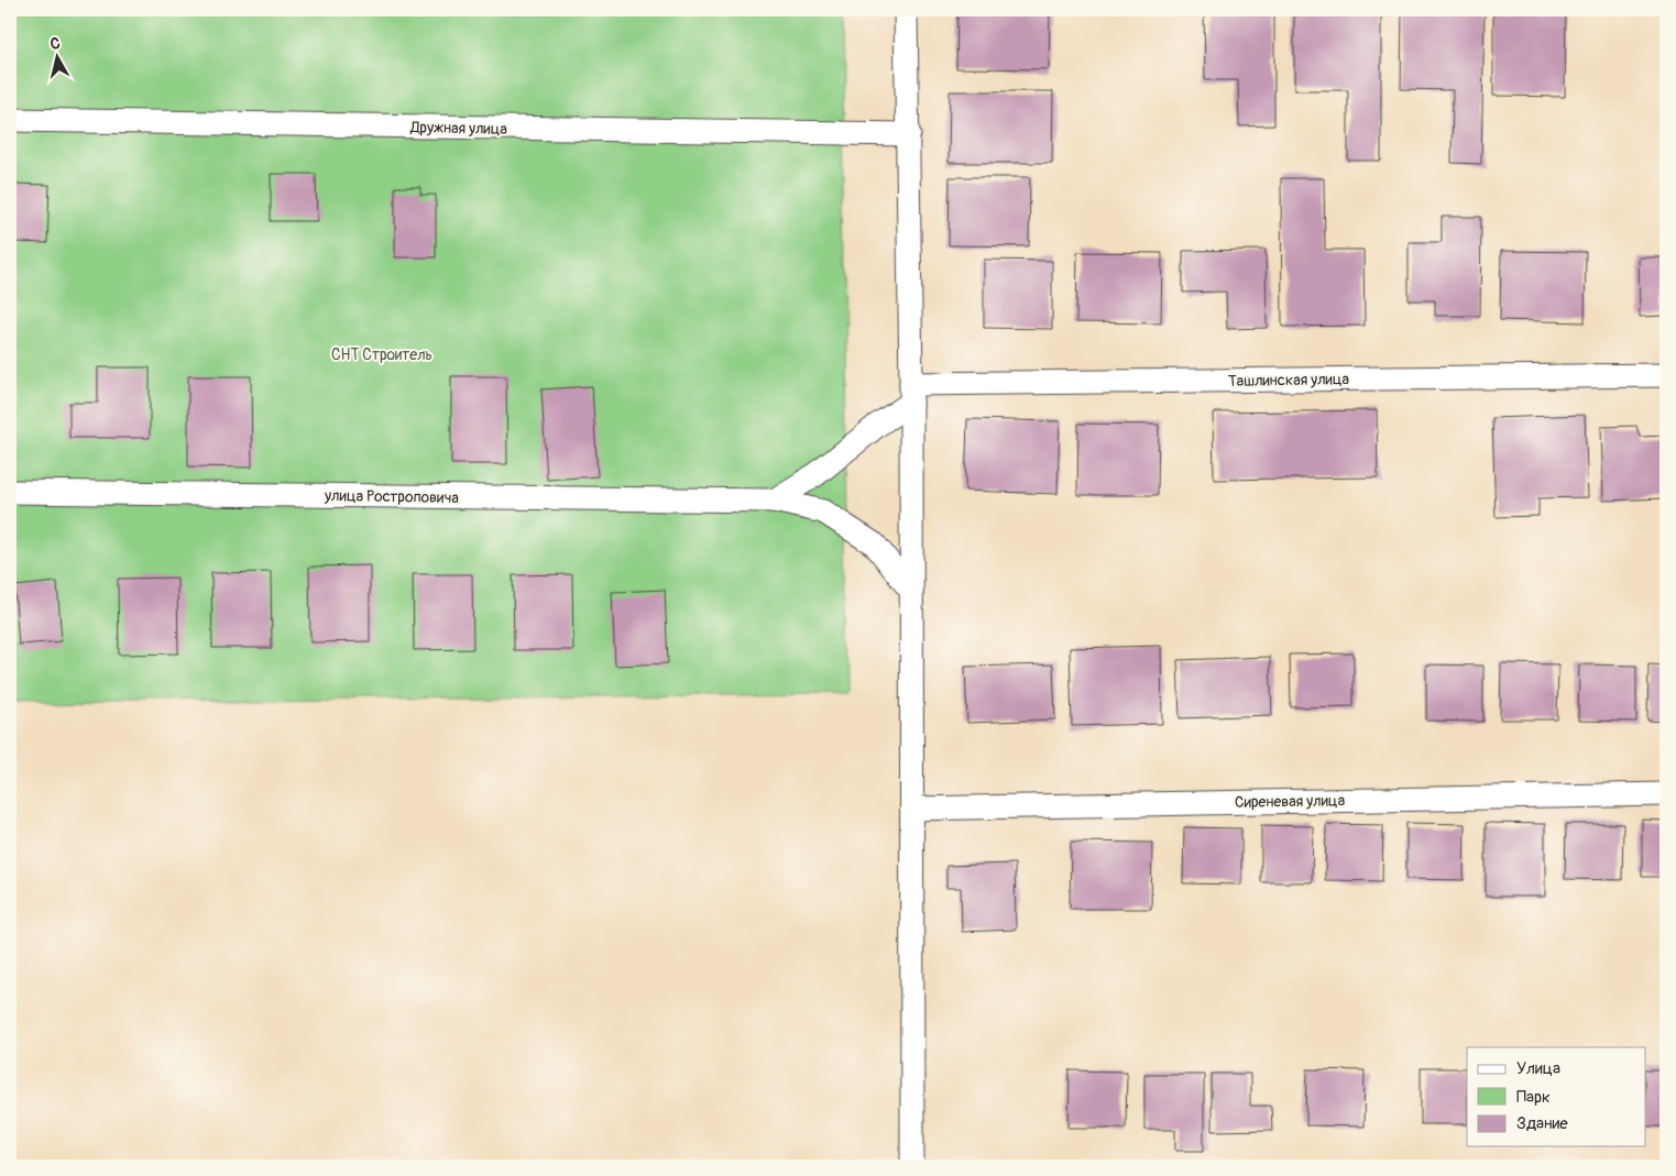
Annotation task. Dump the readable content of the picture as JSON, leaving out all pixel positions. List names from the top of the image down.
{
  "streets": {
    "street": [
      "Дружная улица",
      "Ташлинская улица",
      "улица Ростроповича",
      "Сиреневая улица"
    ]
  },
  "parks": ["СНТ Строитель"],
  "legend": ["Улица", "Парк", "Здание"],
  "north": "top"
}
